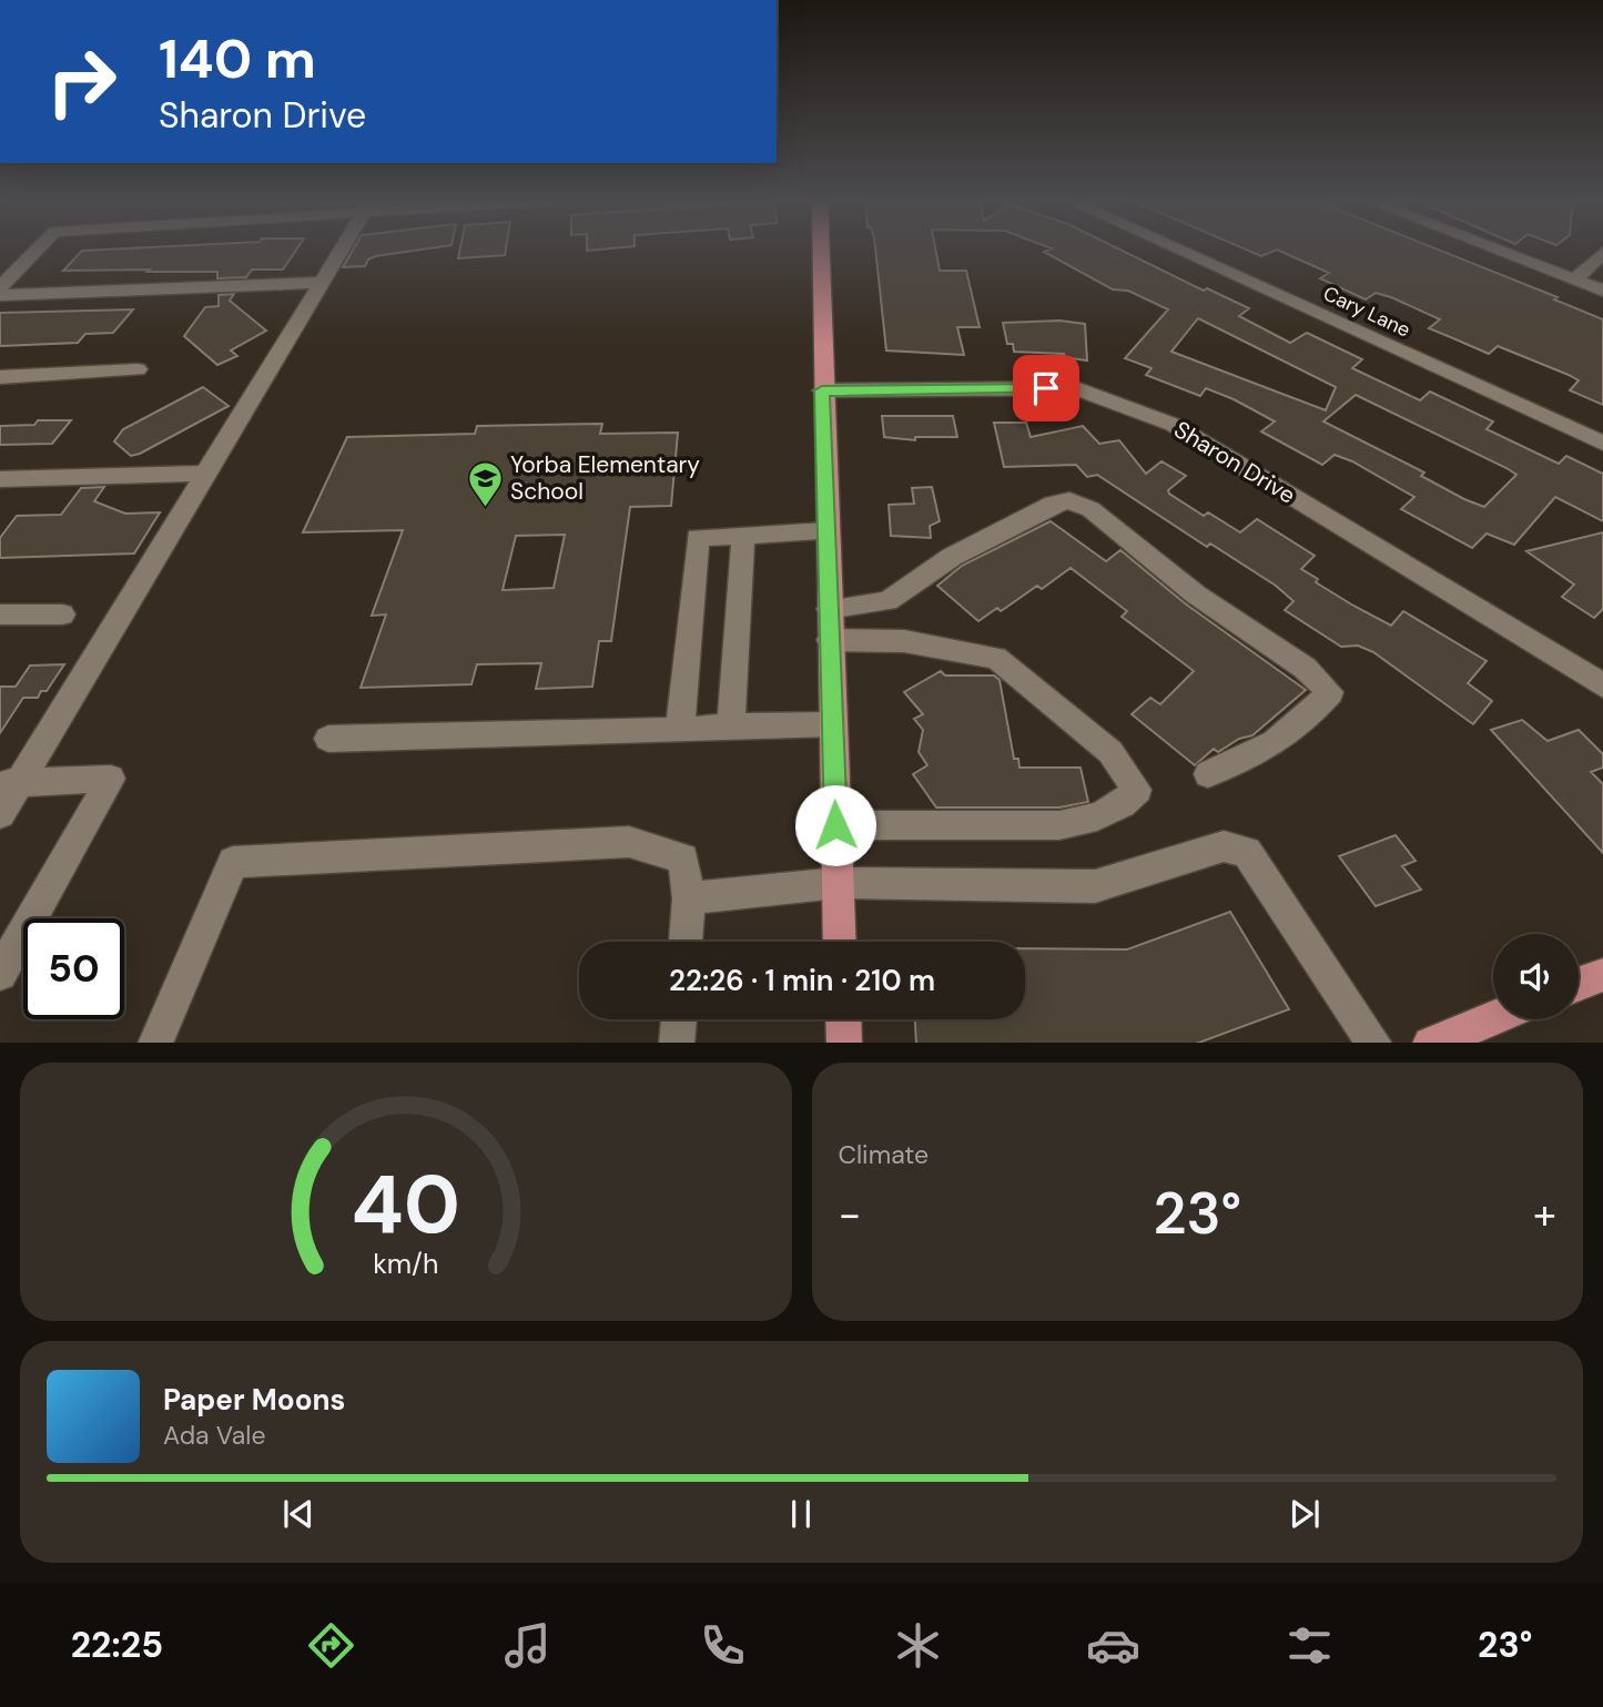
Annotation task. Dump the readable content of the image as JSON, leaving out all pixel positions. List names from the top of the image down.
{
  "streets": {
    "street": ["Cary Lane", "Sharon Drive"]
  },
  "places": {
    "school or university": ["Yorba Elementary School"]
  },
  "page": {
    "turn": ["140 m", "Sharon Drive"],
    "limit": "50",
    "trip": "22:26 · 1 min · 210 m",
    "tile": "Climate",
    "heat": ["−", "23°", "+"],
    "song": ["Paper Moons", "Ada Vale"],
    "tabs": ["22:25", "23°"],
    "gauge": ["40", "km/h"]
  }
}
